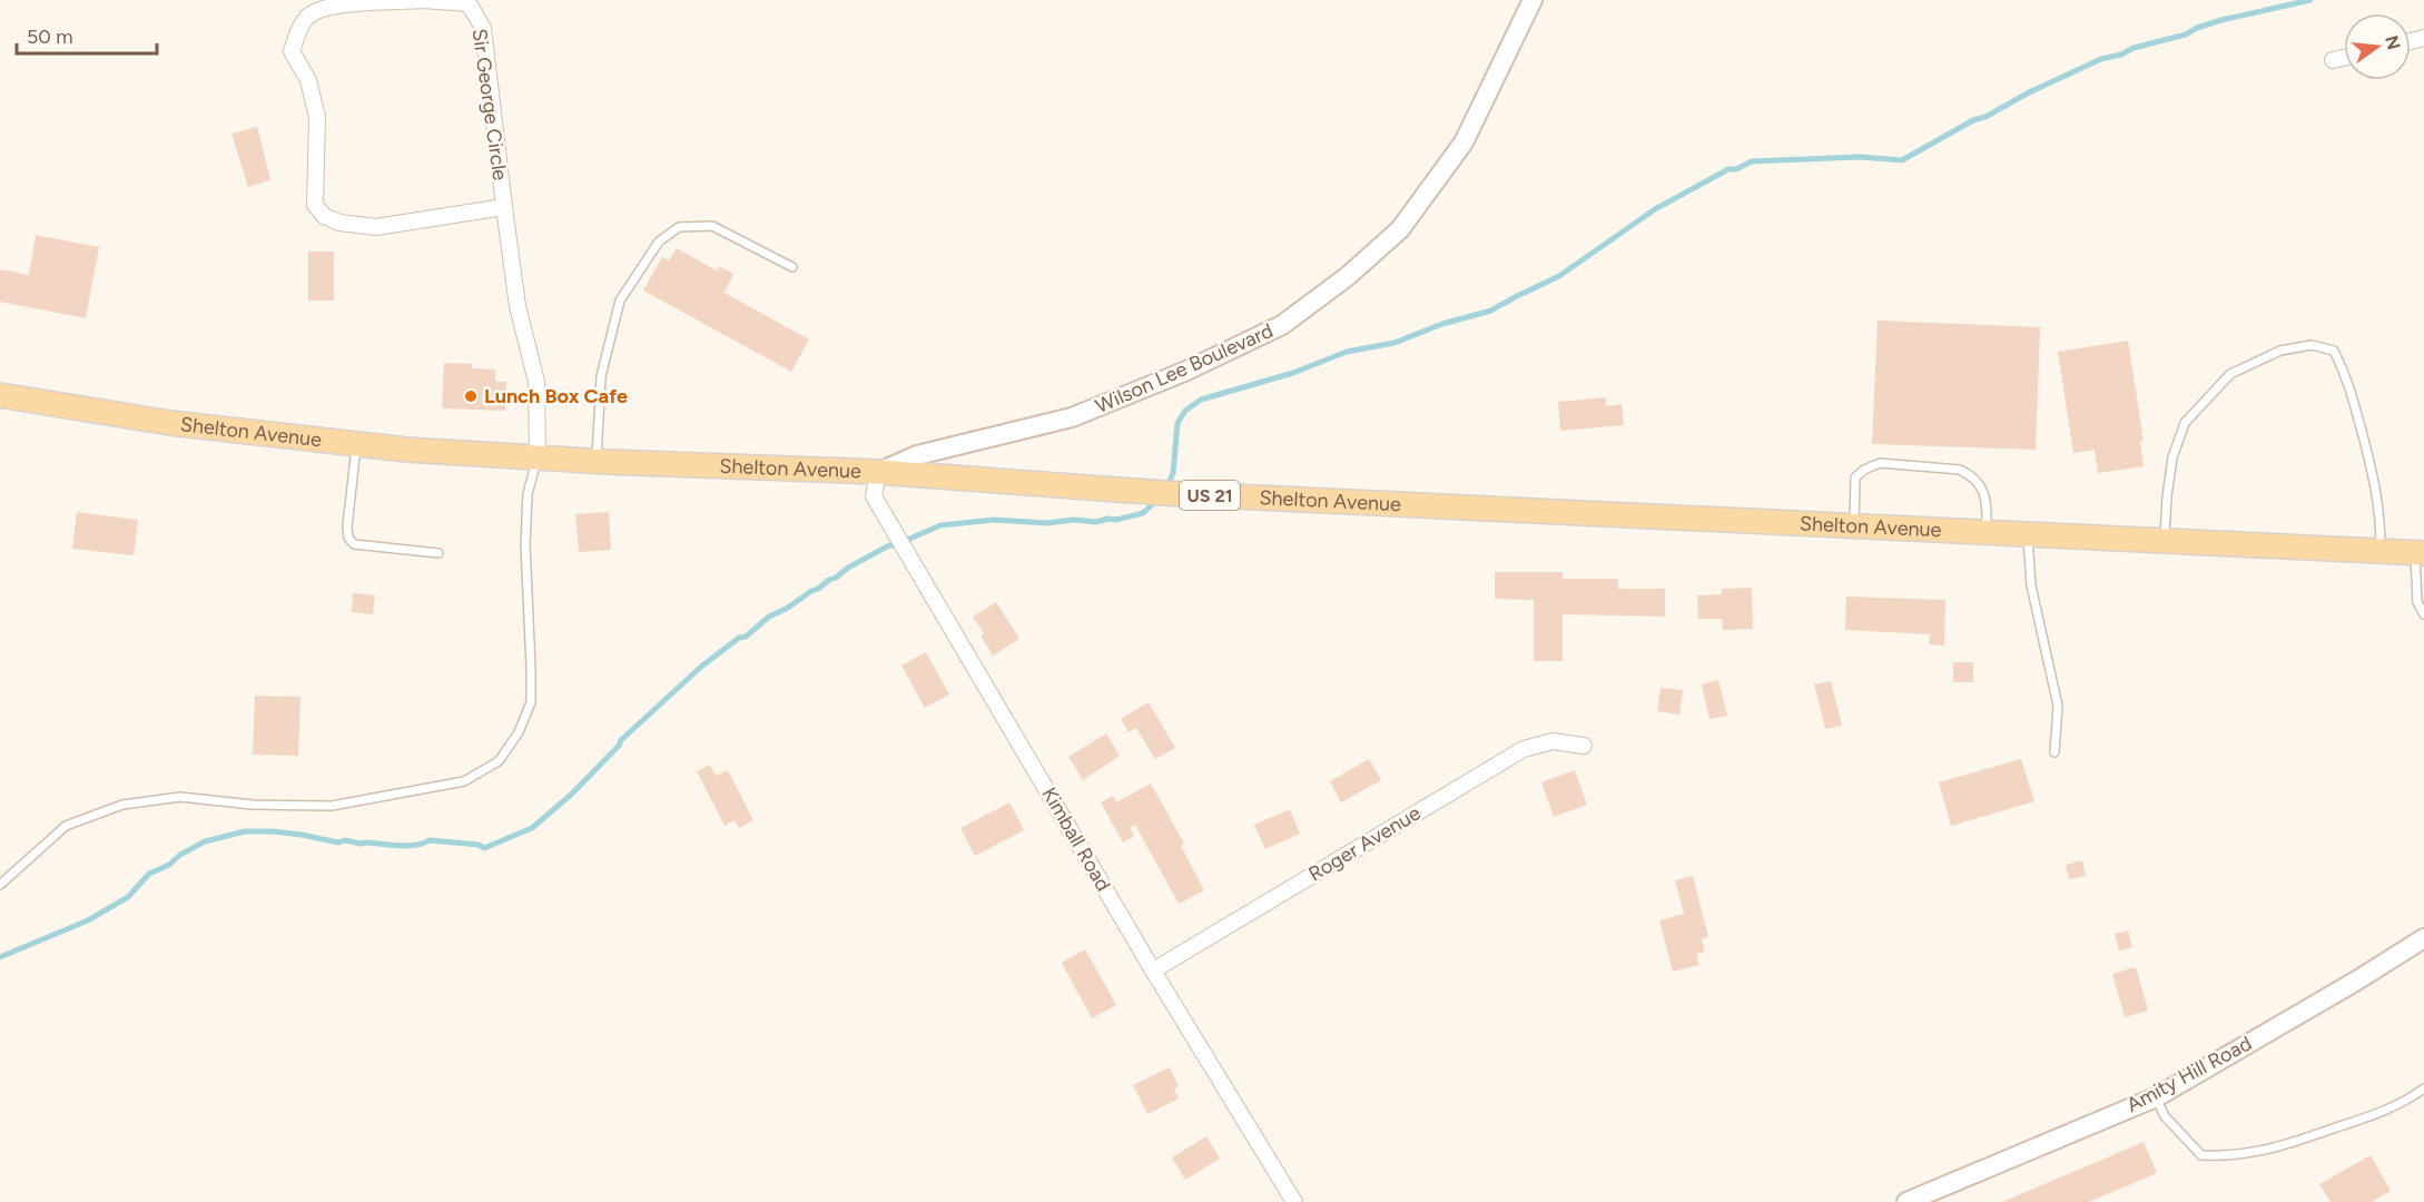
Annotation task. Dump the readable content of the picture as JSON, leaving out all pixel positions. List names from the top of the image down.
{
  "streets": {
    "main road": ["Shelton Avenue", "US 21"],
    "street": [
      "Sir George Circle",
      "Wilson Lee Boulevard",
      "Kimball Road",
      "Roger Avenue",
      "Amity Hill Road"
    ]
  },
  "crossings": [
    ["Sir George Circle", "Shelton Avenue"],
    ["Wilson Lee Boulevard", "Shelton Avenue"],
    ["Wilson Lee Boulevard", "Kimball Road"],
    ["Shelton Avenue", "Kimball Road"],
    ["Kimball Road", "Roger Avenue"]
  ],
  "places": ["Lunch Box Cafe"],
  "scale_bar": "50 m",
  "north": "right"
}
